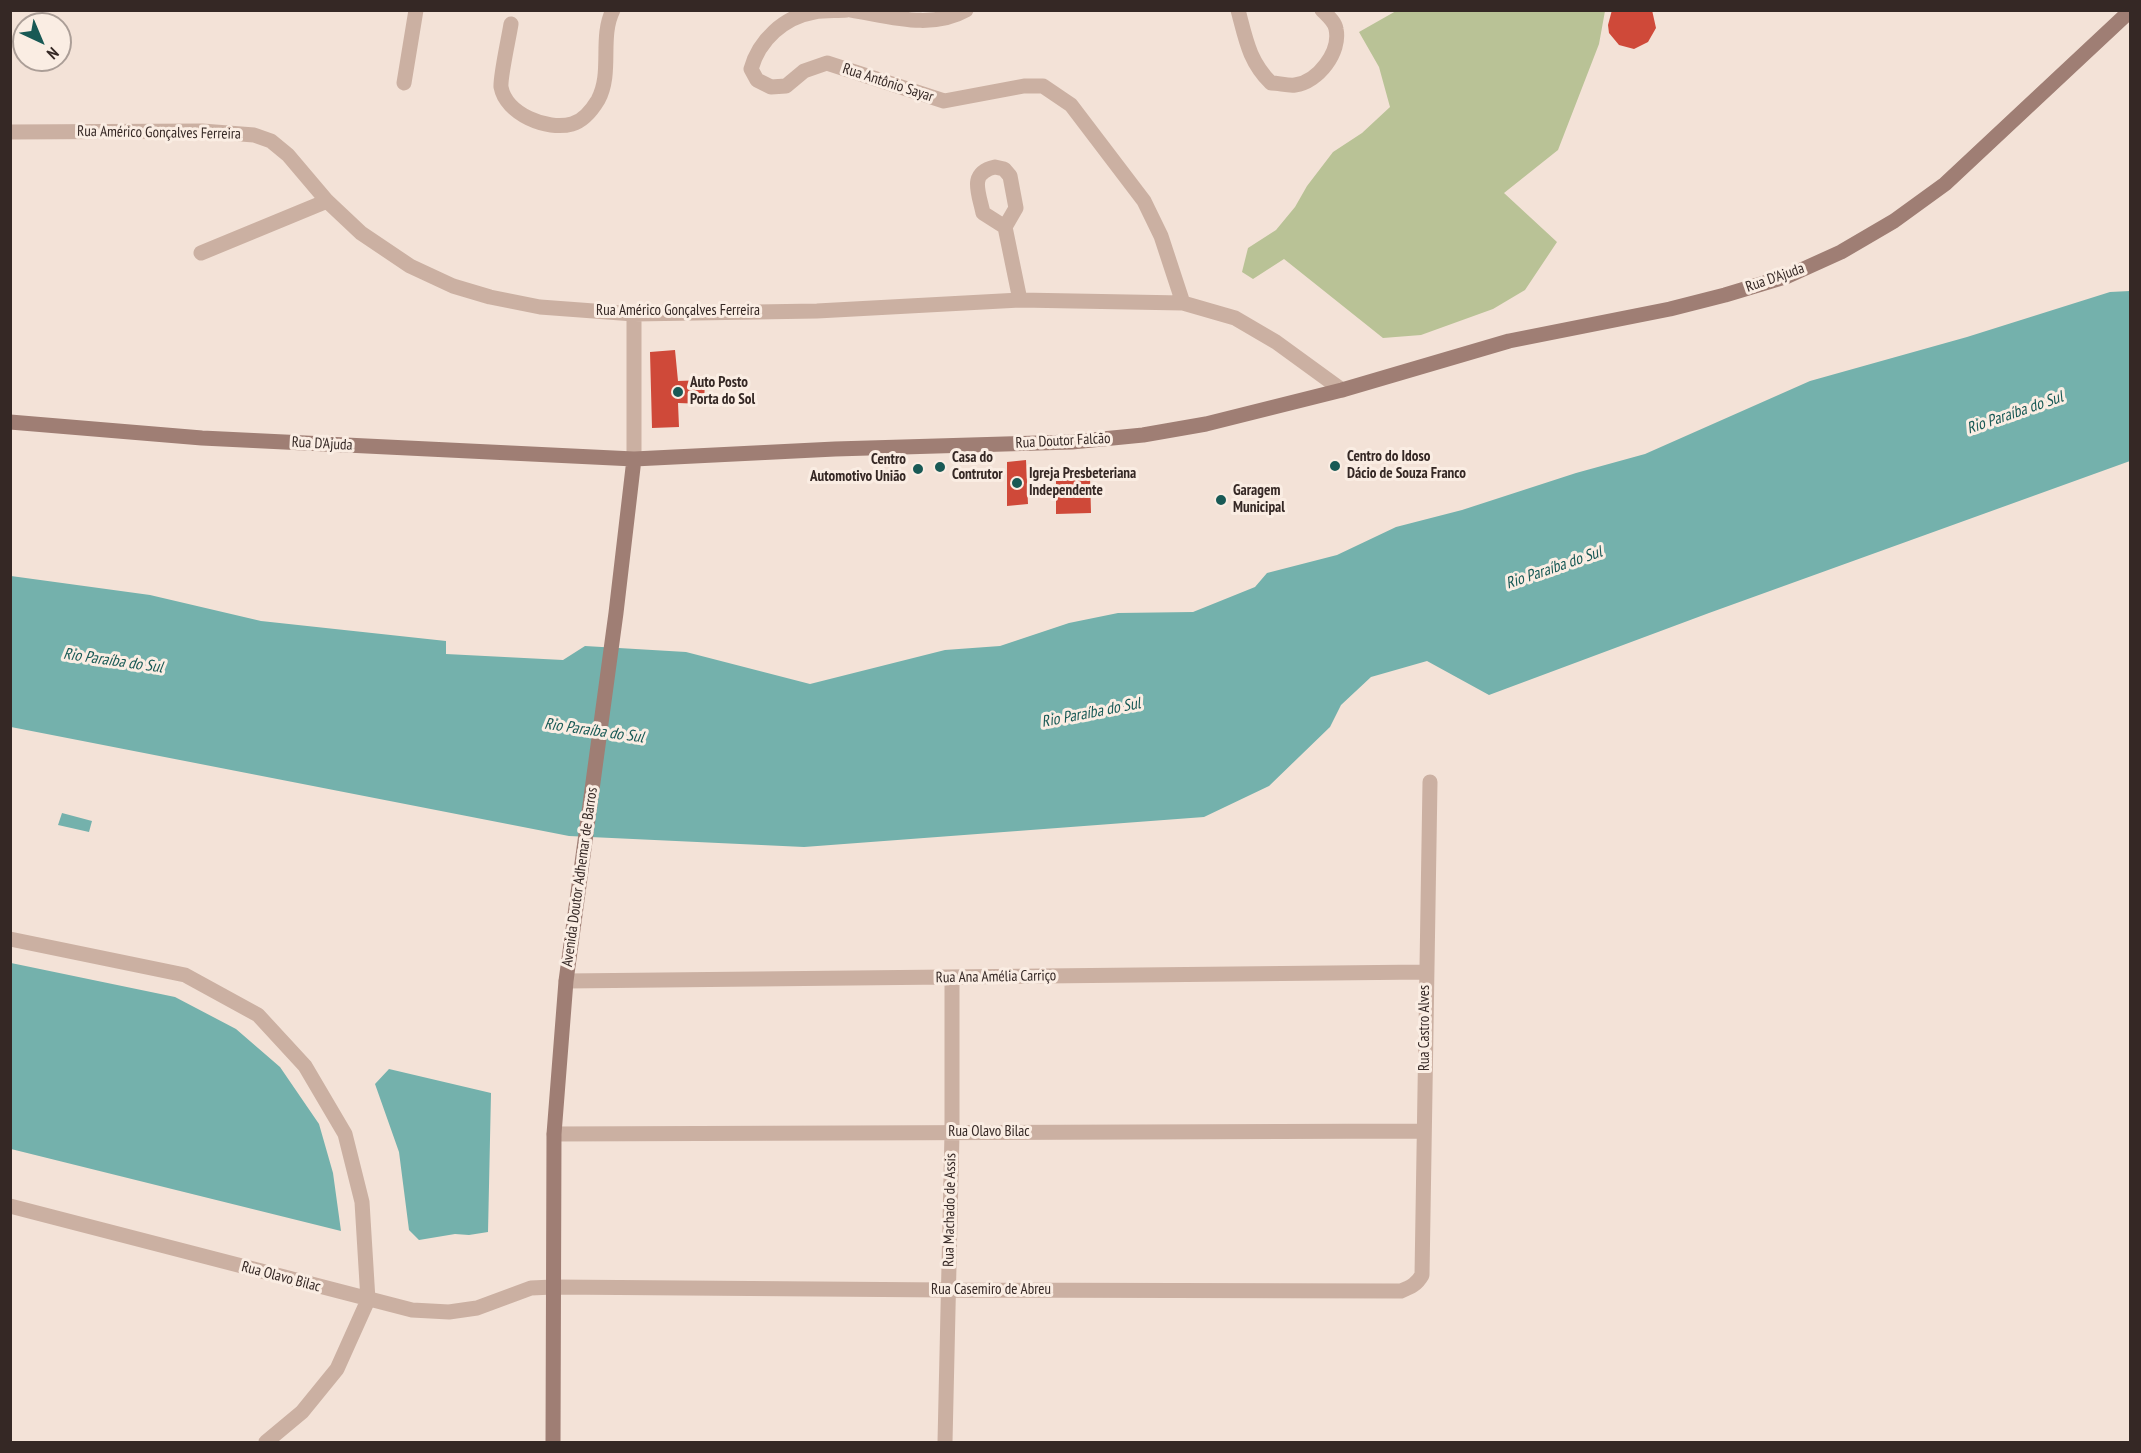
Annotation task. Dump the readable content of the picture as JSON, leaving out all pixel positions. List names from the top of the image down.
{
  "streets": {
    "main road": ["Rua D'Ajuda", "Rua Doutor Falcão", "Avenida Doutor Adhemar de Barros"],
    "street": [
      "Rua Antônio Sayar",
      "Rua Américo Gonçalves Ferreira",
      "Rua Ana Amélia Carriço",
      "Rua Castro Alves",
      "Rua Olavo Bilac",
      "Rua Machado de Assis",
      "Rua Casemiro de Abreu"
    ]
  },
  "crossings": [
    ["Rua Antônio Sayar", "Rua Américo Gonçalves Ferreira"],
    ["Rua Américo Gonçalves Ferreira", "Rua D'Ajuda"],
    ["Rua Américo Gonçalves Ferreira", "Rua Doutor Falcão"],
    ["Rua Américo Gonçalves Ferreira", "Avenida Doutor Adhemar de Barros"],
    ["Rua D'Ajuda", "Rua Doutor Falcão"],
    ["Rua D'Ajuda", "Avenida Doutor Adhemar de Barros"],
    ["Rua Doutor Falcão", "Avenida Doutor Adhemar de Barros"],
    ["Avenida Doutor Adhemar de Barros", "Rua Ana Amélia Carriço"],
    ["Avenida Doutor Adhemar de Barros", "Rua Olavo Bilac"],
    ["Avenida Doutor Adhemar de Barros", "Rua Casemiro de Abreu"],
    ["Rua Ana Amélia Carriço", "Rua Castro Alves"],
    ["Rua Ana Amélia Carriço", "Rua Machado de Assis"],
    ["Rua Castro Alves", "Rua Olavo Bilac"],
    ["Rua Castro Alves", "Rua Casemiro de Abreu"],
    ["Rua Olavo Bilac", "Rua Machado de Assis"],
    ["Rua Olavo Bilac", "Rua Casemiro de Abreu"],
    ["Rua Machado de Assis", "Rua Casemiro de Abreu"]
  ],
  "water": ["Rio Paraíba do Sul"],
  "places": [
    "Auto Posto Porta do Sol",
    "Centro do Idoso Dácio de Souza Franco",
    "Casa do Contrutor",
    "Centro Automotivo União",
    "Igreja Presbeteriana Independente",
    "Garagem Municipal"
  ],
  "north": "bottom right"
}
